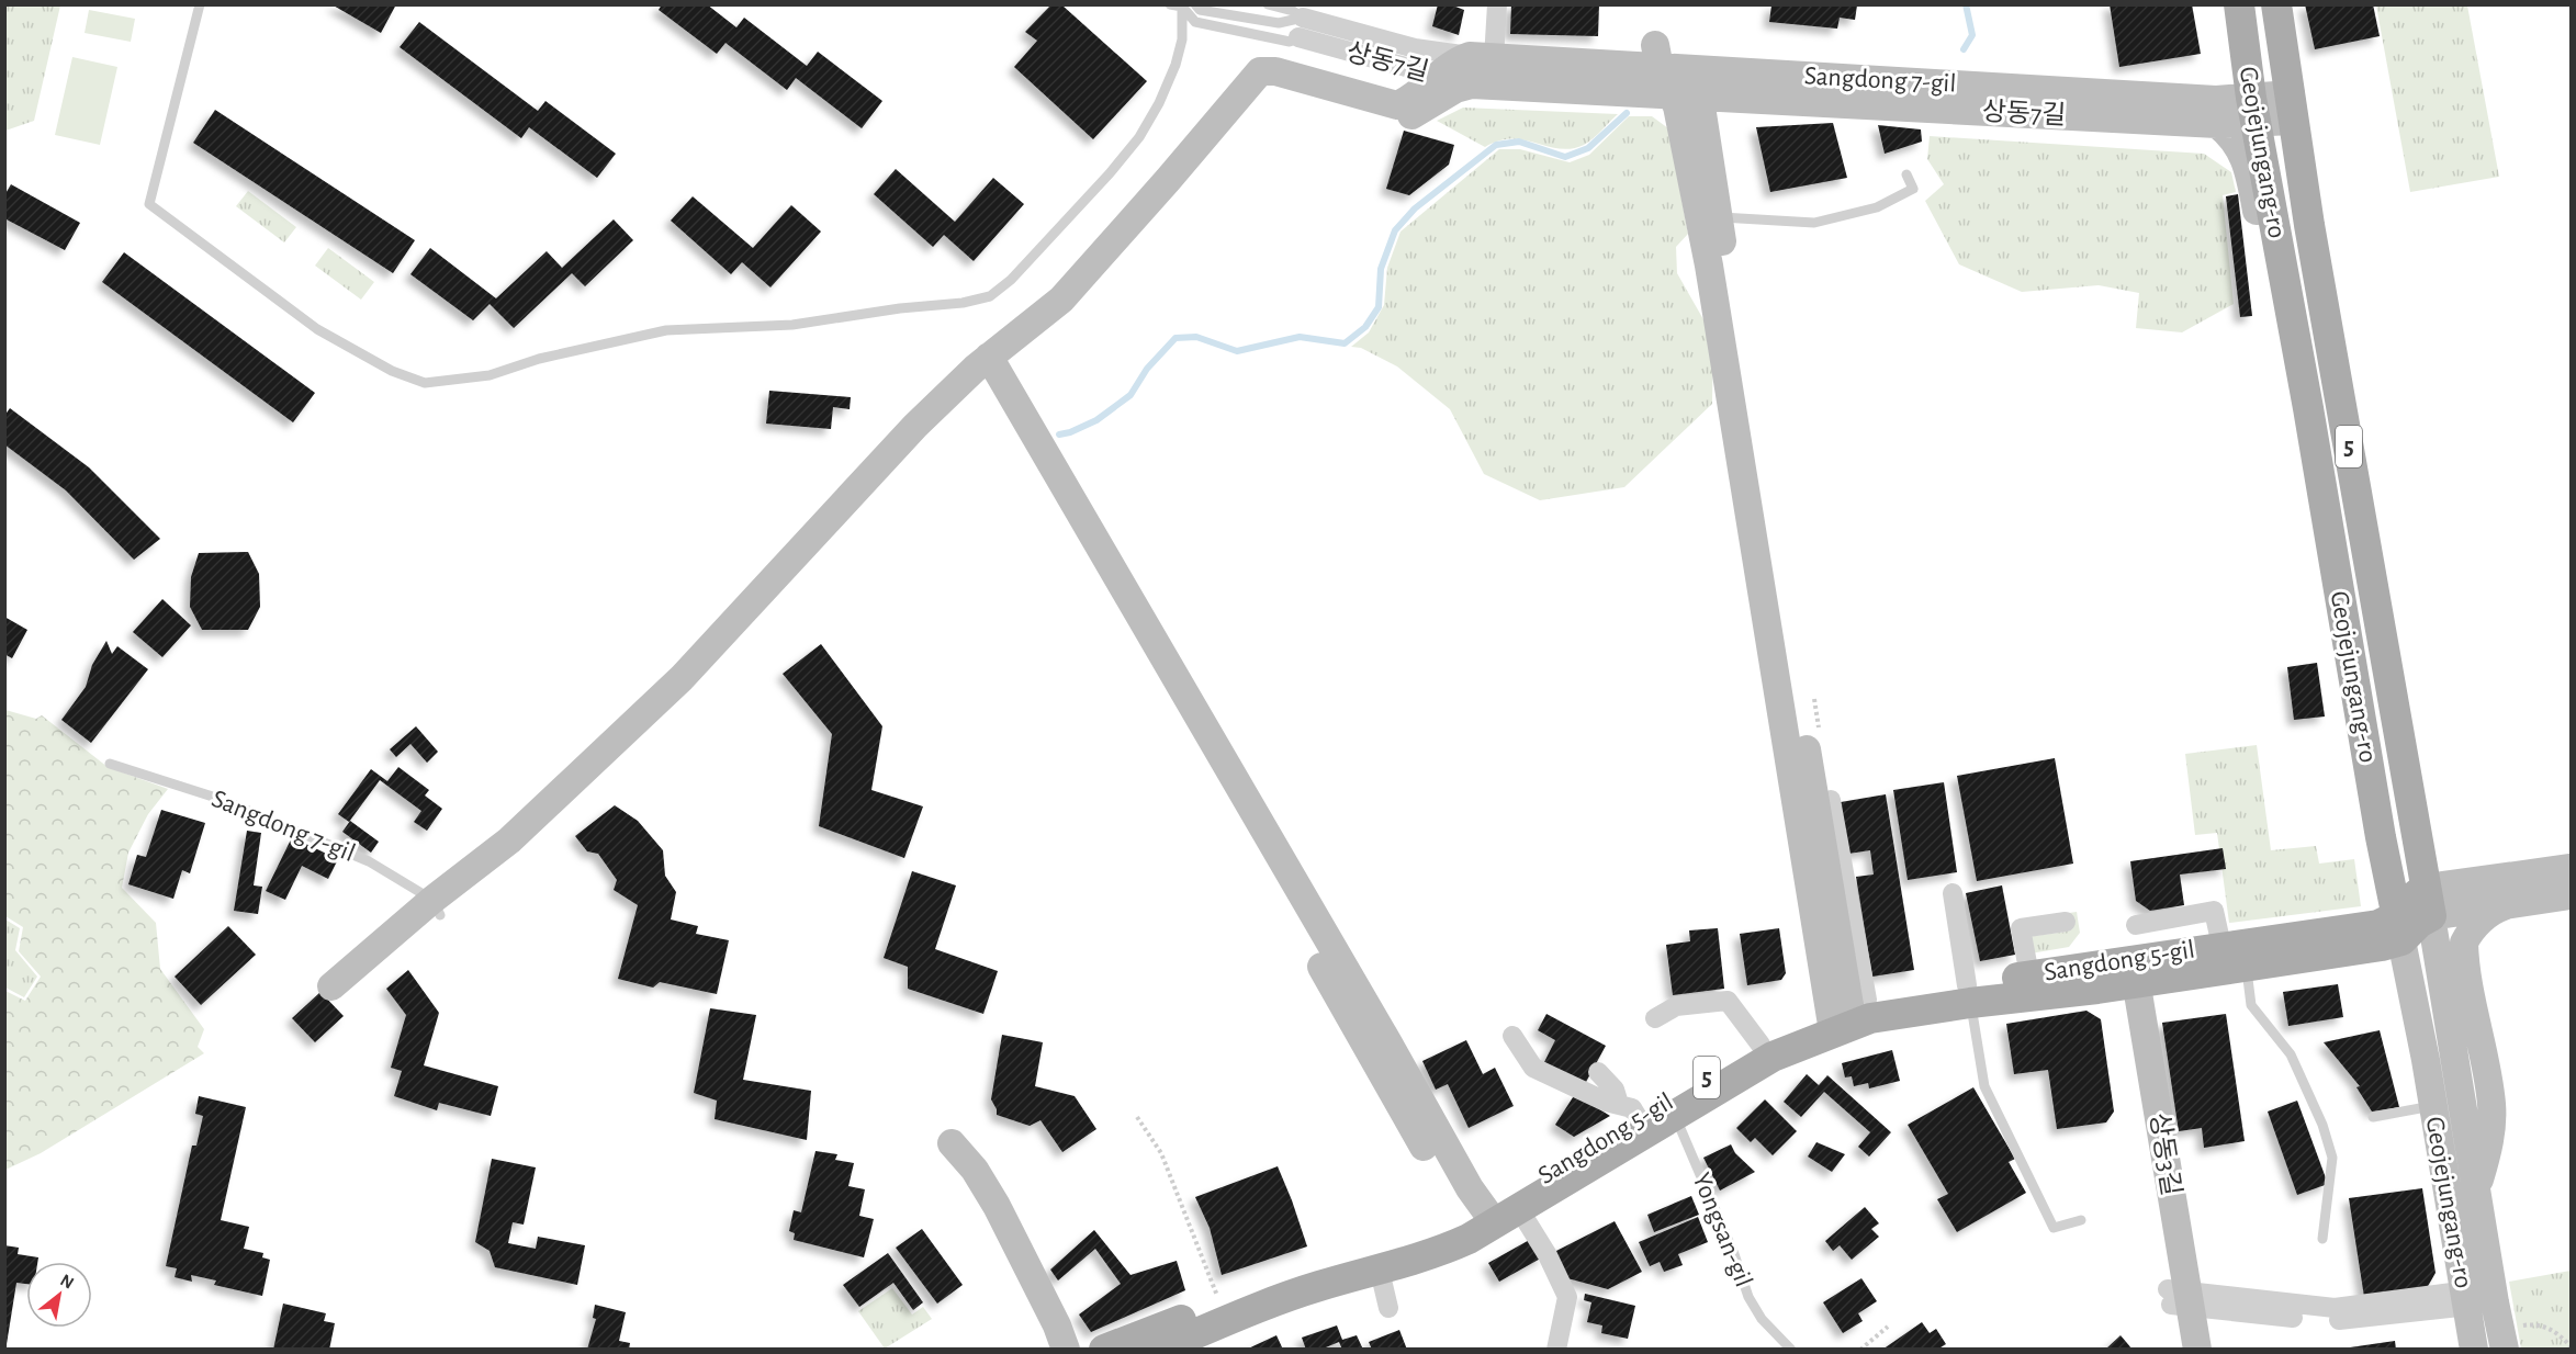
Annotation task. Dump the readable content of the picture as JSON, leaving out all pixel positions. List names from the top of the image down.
{
  "streets": {
    "main road": ["Geojejungang-ro", "5", "Sangdong 5-gil"],
    "street": ["상동7길", "Sangdong 7-gil", "상동3길"],
    "lane": ["Yongsan-gil"]
  },
  "crossings": [
    ["상동7길", "Sangdong 7-gil"],
    ["Sangdong 7-gil", "Geojejungang-ro"],
    ["Sangdong 5-gil", "상동3길"],
    ["Sangdong 5-gil", "Yongsan-gil"]
  ],
  "north": "top right"
}
